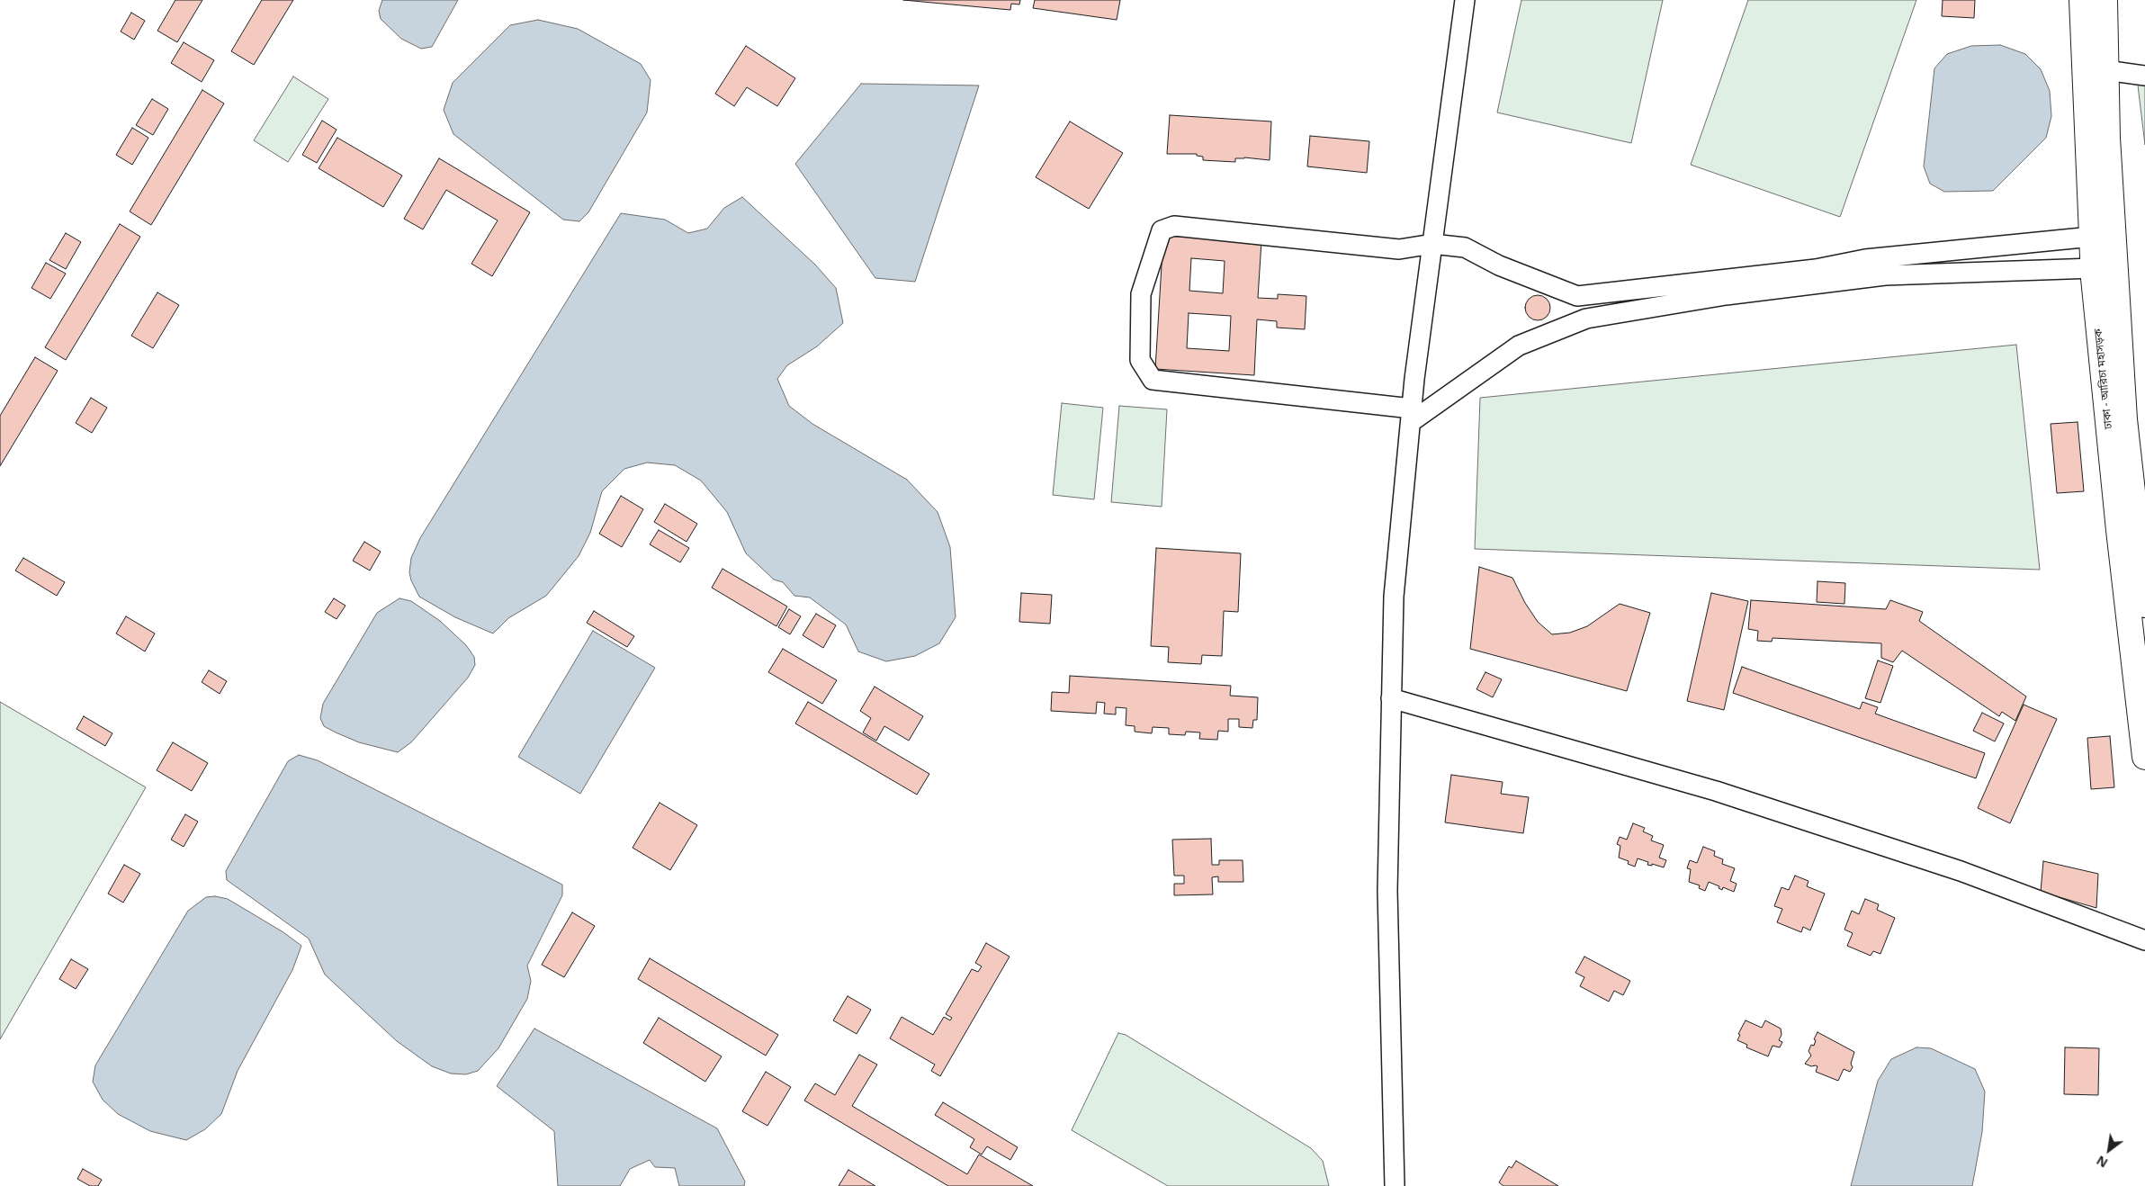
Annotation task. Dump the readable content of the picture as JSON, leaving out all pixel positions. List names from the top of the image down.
{
  "streets": {
    "highway": ["ঢাকা - আরিচা মহাসড়ক"]
  },
  "north": "bottom left"
}
